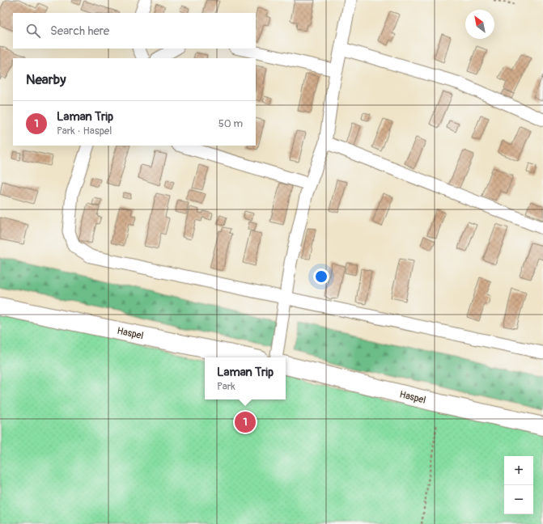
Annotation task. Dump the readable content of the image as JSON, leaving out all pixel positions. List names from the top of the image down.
{
  "streets": {
    "street": ["Haspel"]
  },
  "north": "top left",
  "page": {
    "search": "Search here",
    "heading": "Nearby",
    "list": [
      {
        "mark": "1",
        "name": "Laman Trip",
        "note": "Park · Haspel",
        "value": "50 m"
      }
    ],
    "popup": ["Laman Trip", "Park"],
    "pins": "1",
    "map_buttons": ["+", "−"]
  }
}
